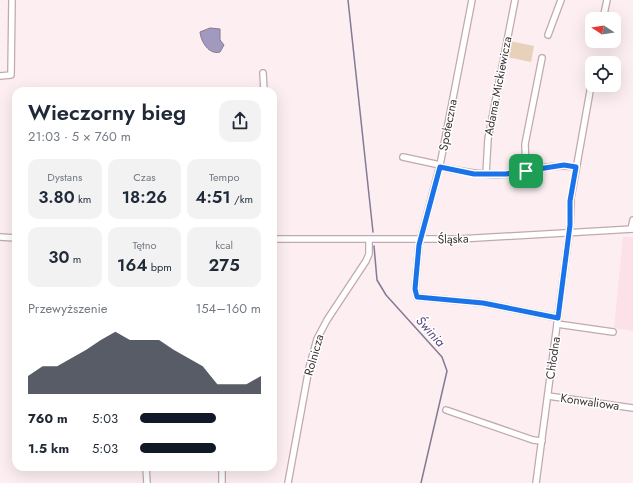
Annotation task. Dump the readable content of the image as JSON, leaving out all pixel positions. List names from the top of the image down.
{
  "streets": {
    "street": [
      "Adama Mickiewicza",
      "Społeczna",
      "Śląska",
      "Rolnicza",
      "Chłodna",
      "Konwaliowa"
    ]
  },
  "crossings": [
    ["Społeczna", "Śląska"],
    ["Społeczna", "Chłodna"],
    ["Śląska", "Rolnicza"],
    ["Śląska", "Chłodna"],
    ["Chłodna", "Konwaliowa"]
  ],
  "water": ["Świnia"],
  "north": "left",
  "page": {
    "heading": ["Wieczorny bieg", "21:03 · 5 × 760 m"],
    "stats": [
      ["Dystans", "3.80 km"],
      ["Czas", "18:26"],
      ["Tempo", "4:51 /km"],
      ["30 m"],
      ["Tętno", "164 bpm"],
      ["kcal", "275"]
    ],
    "chart": ["Przewyższenie", "154–160 m"],
    "list": [
      {
        "name": "760 m",
        "note": "5:03"
      },
      {
        "name": "1.5 km",
        "note": "5:03"
      }
    ]
  }
}
